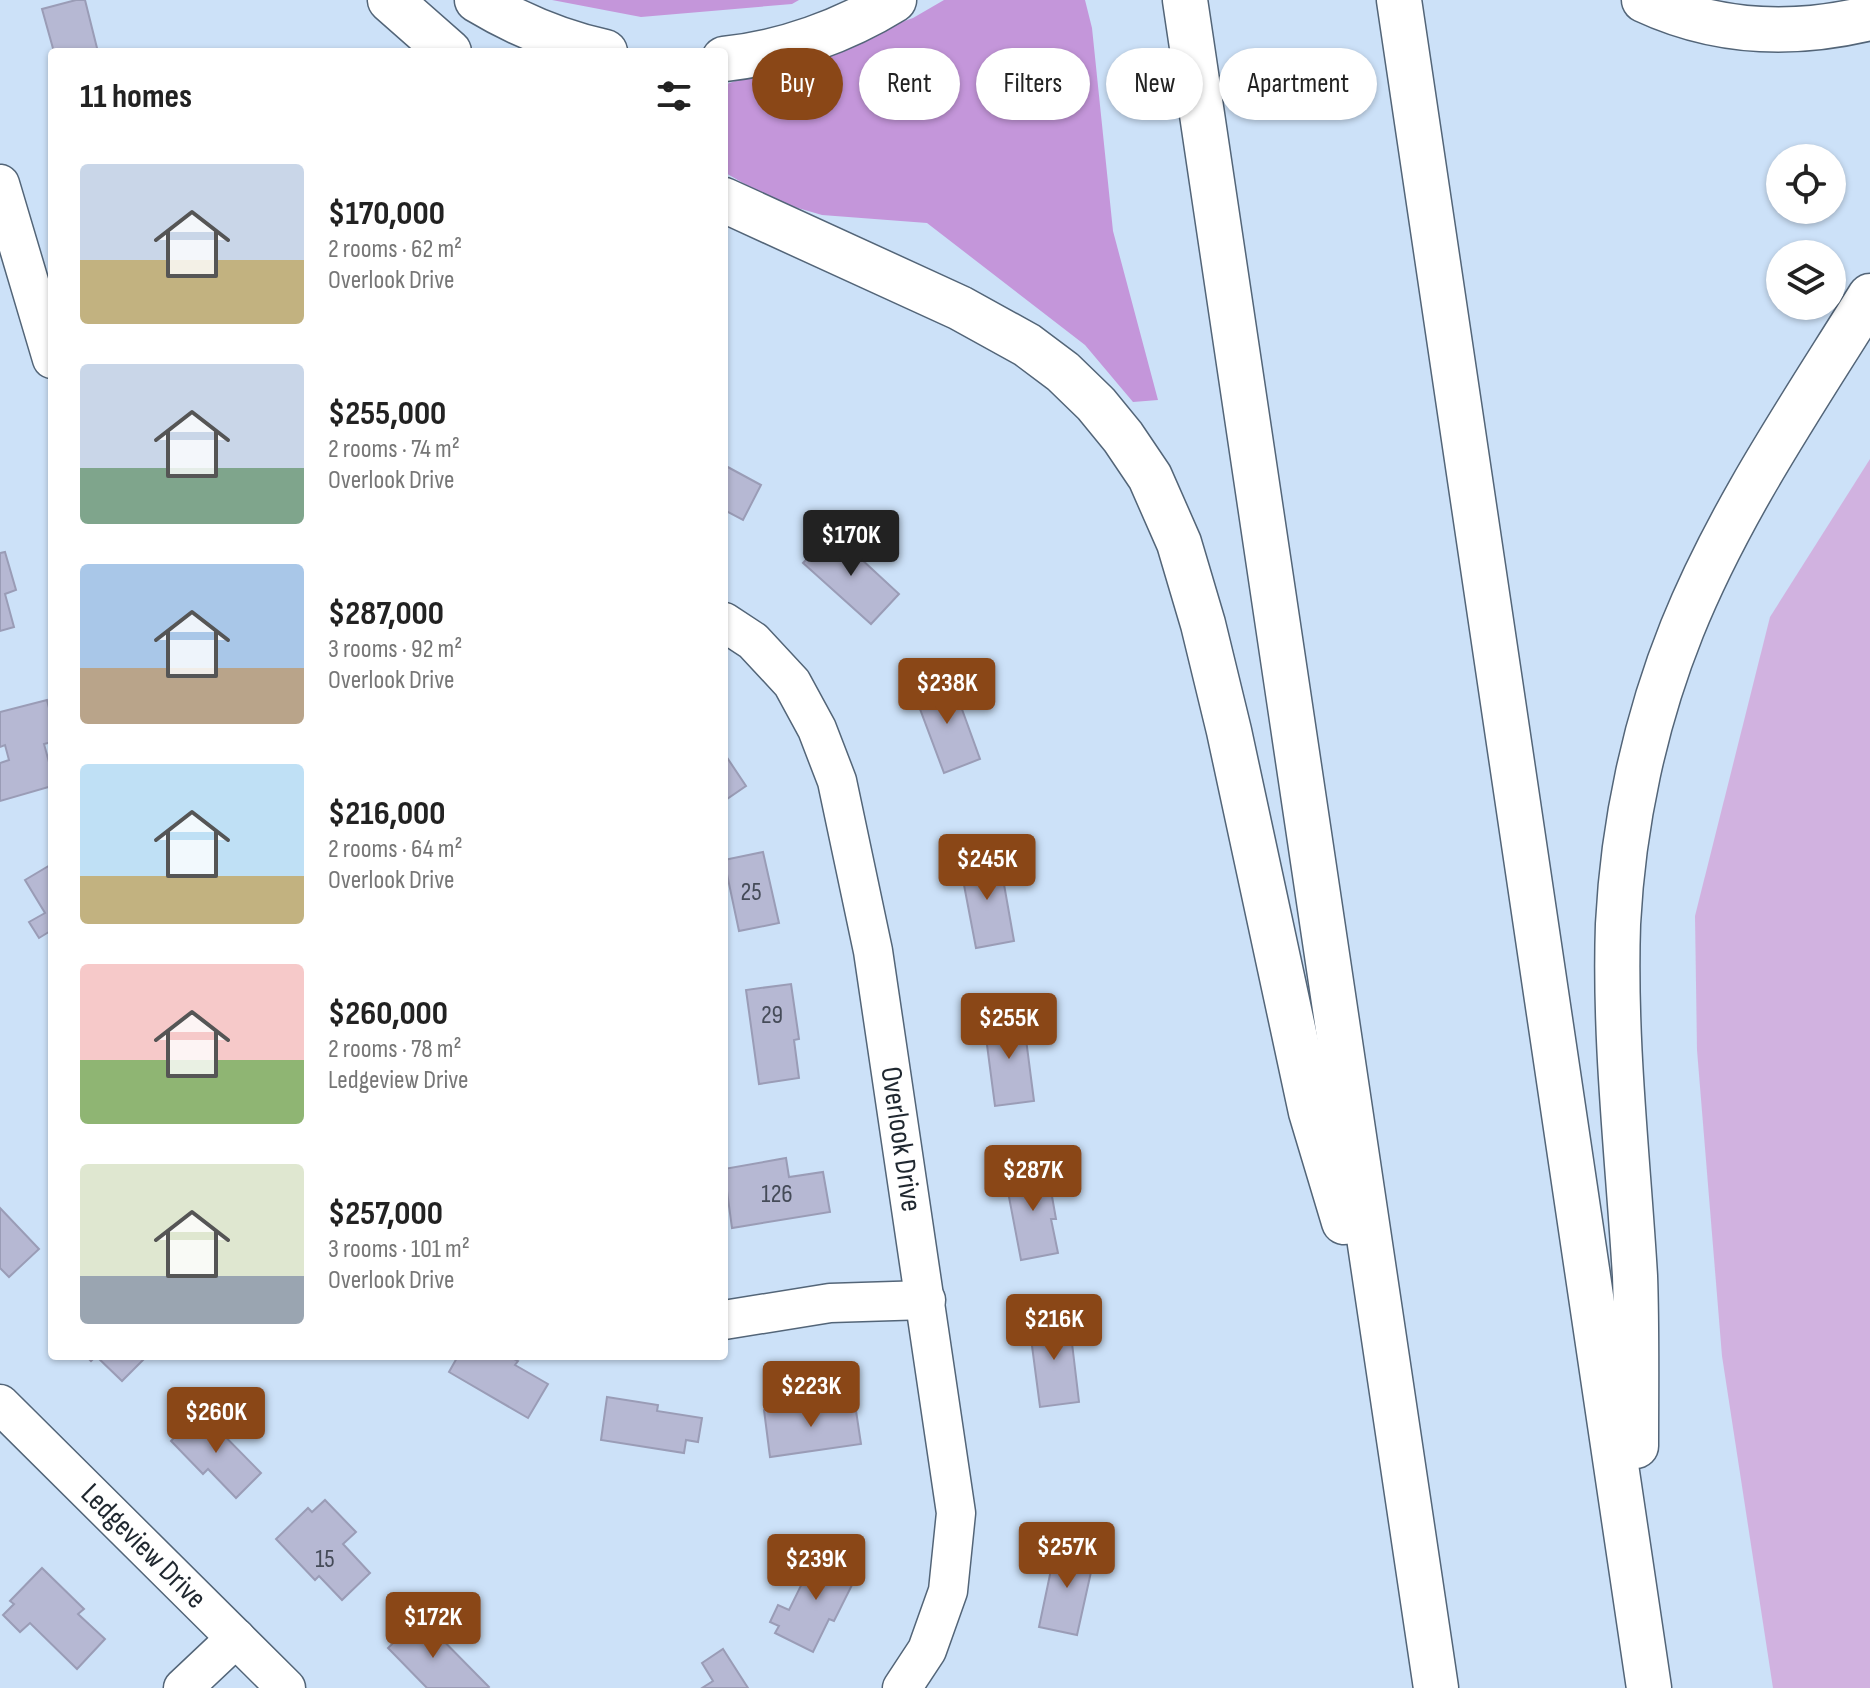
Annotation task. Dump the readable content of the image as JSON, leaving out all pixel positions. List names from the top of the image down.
{
  "streets": {
    "street": ["Overlook Drive", "Ledgeview Drive"]
  },
  "house_numbers": [
    "25",
    "29",
    "126",
    "15"
  ],
  "page": {
    "chip": [
      "Buy",
      "Rent",
      "Filters",
      "New",
      "Apartment"
    ],
    "heading": "11 homes",
    "list": [
      {
        "name": "$170,000",
        "note": "2 rooms · 62 m² · Overlook Drive"
      },
      {
        "name": "$255,000",
        "note": "2 rooms · 74 m² · Overlook Drive"
      },
      {
        "name": "$287,000",
        "note": "3 rooms · 92 m² · Overlook Drive"
      },
      {
        "name": "$216,000",
        "note": "2 rooms · 64 m² · Overlook Drive"
      },
      {
        "name": "$260,000",
        "note": "2 rooms · 78 m² · Ledgeview Drive"
      },
      {
        "name": "$257,000",
        "note": "3 rooms · 101 m² · Overlook Drive"
      }
    ],
    "price": [
      "$170K",
      "$238K",
      "$245K",
      "$255K",
      "$287K",
      "$216K",
      "$223K",
      "$260K",
      "$257K",
      "$239K",
      "$172K"
    ]
  }
}
